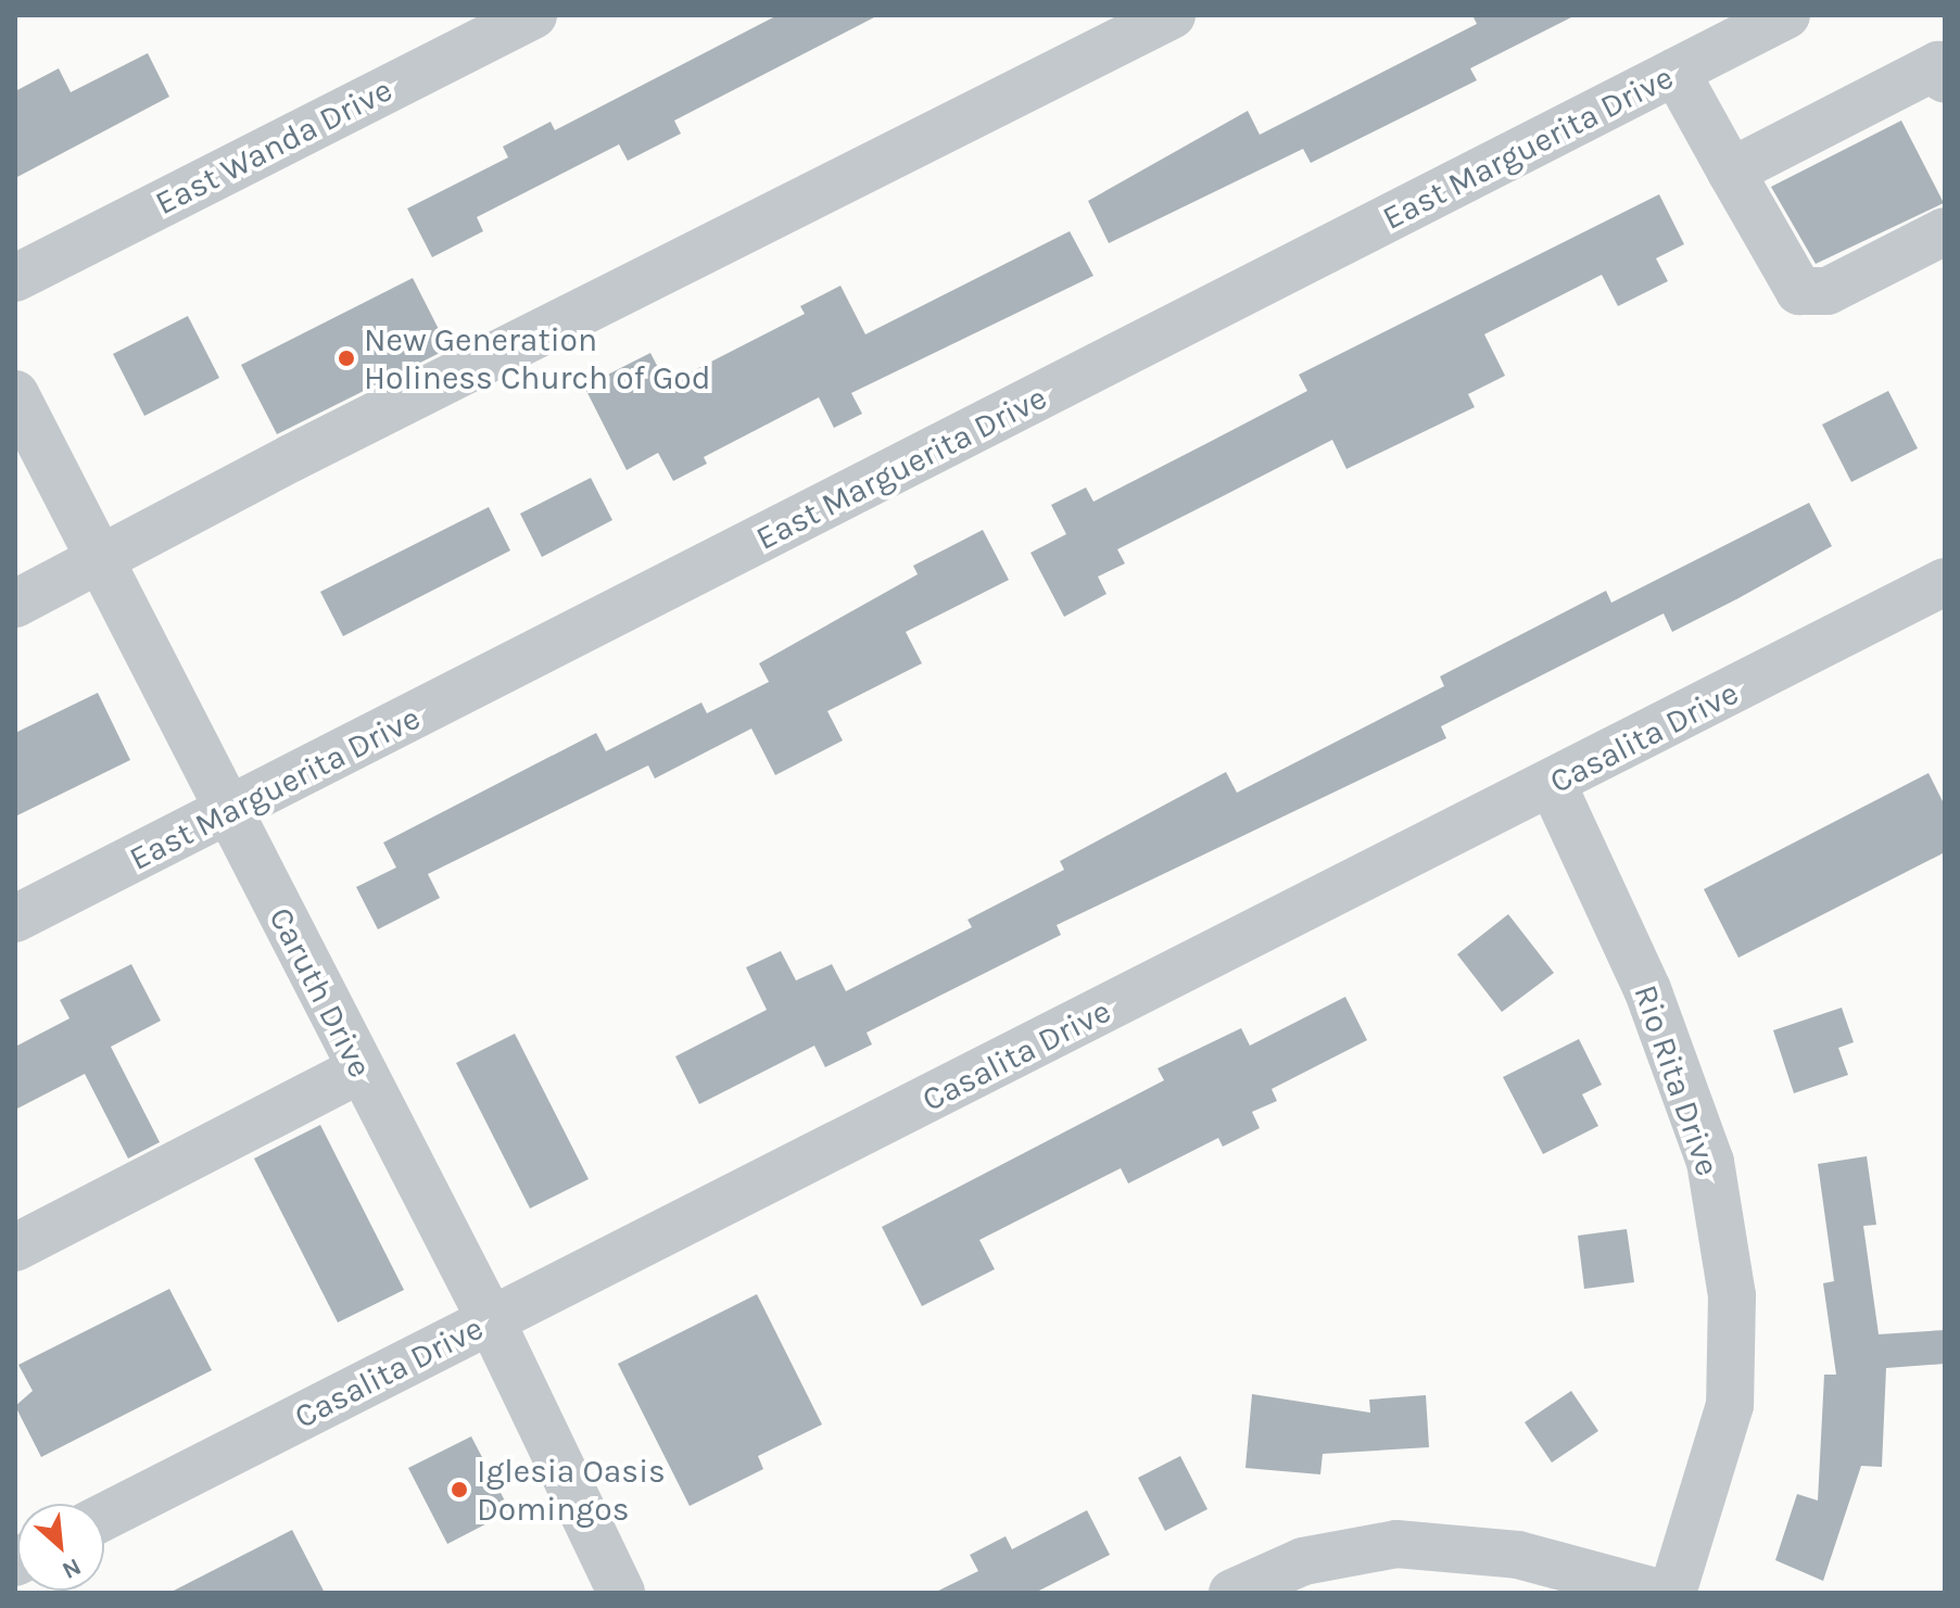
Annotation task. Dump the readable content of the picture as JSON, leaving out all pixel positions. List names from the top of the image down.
{
  "streets": {
    "street": [
      "East Wanda Drive",
      "East Marguerita Drive",
      "Casalita Drive",
      "Caruth Drive",
      "Rio Rita Drive"
    ]
  },
  "crossings": [
    ["East Marguerita Drive", "Caruth Drive"],
    ["Casalita Drive", "Caruth Drive"],
    ["Casalita Drive", "Rio Rita Drive"]
  ],
  "places": ["New Generation Holiness Church of God", "Iglesia Oasis Domingos"],
  "north": "bottom right"
}
